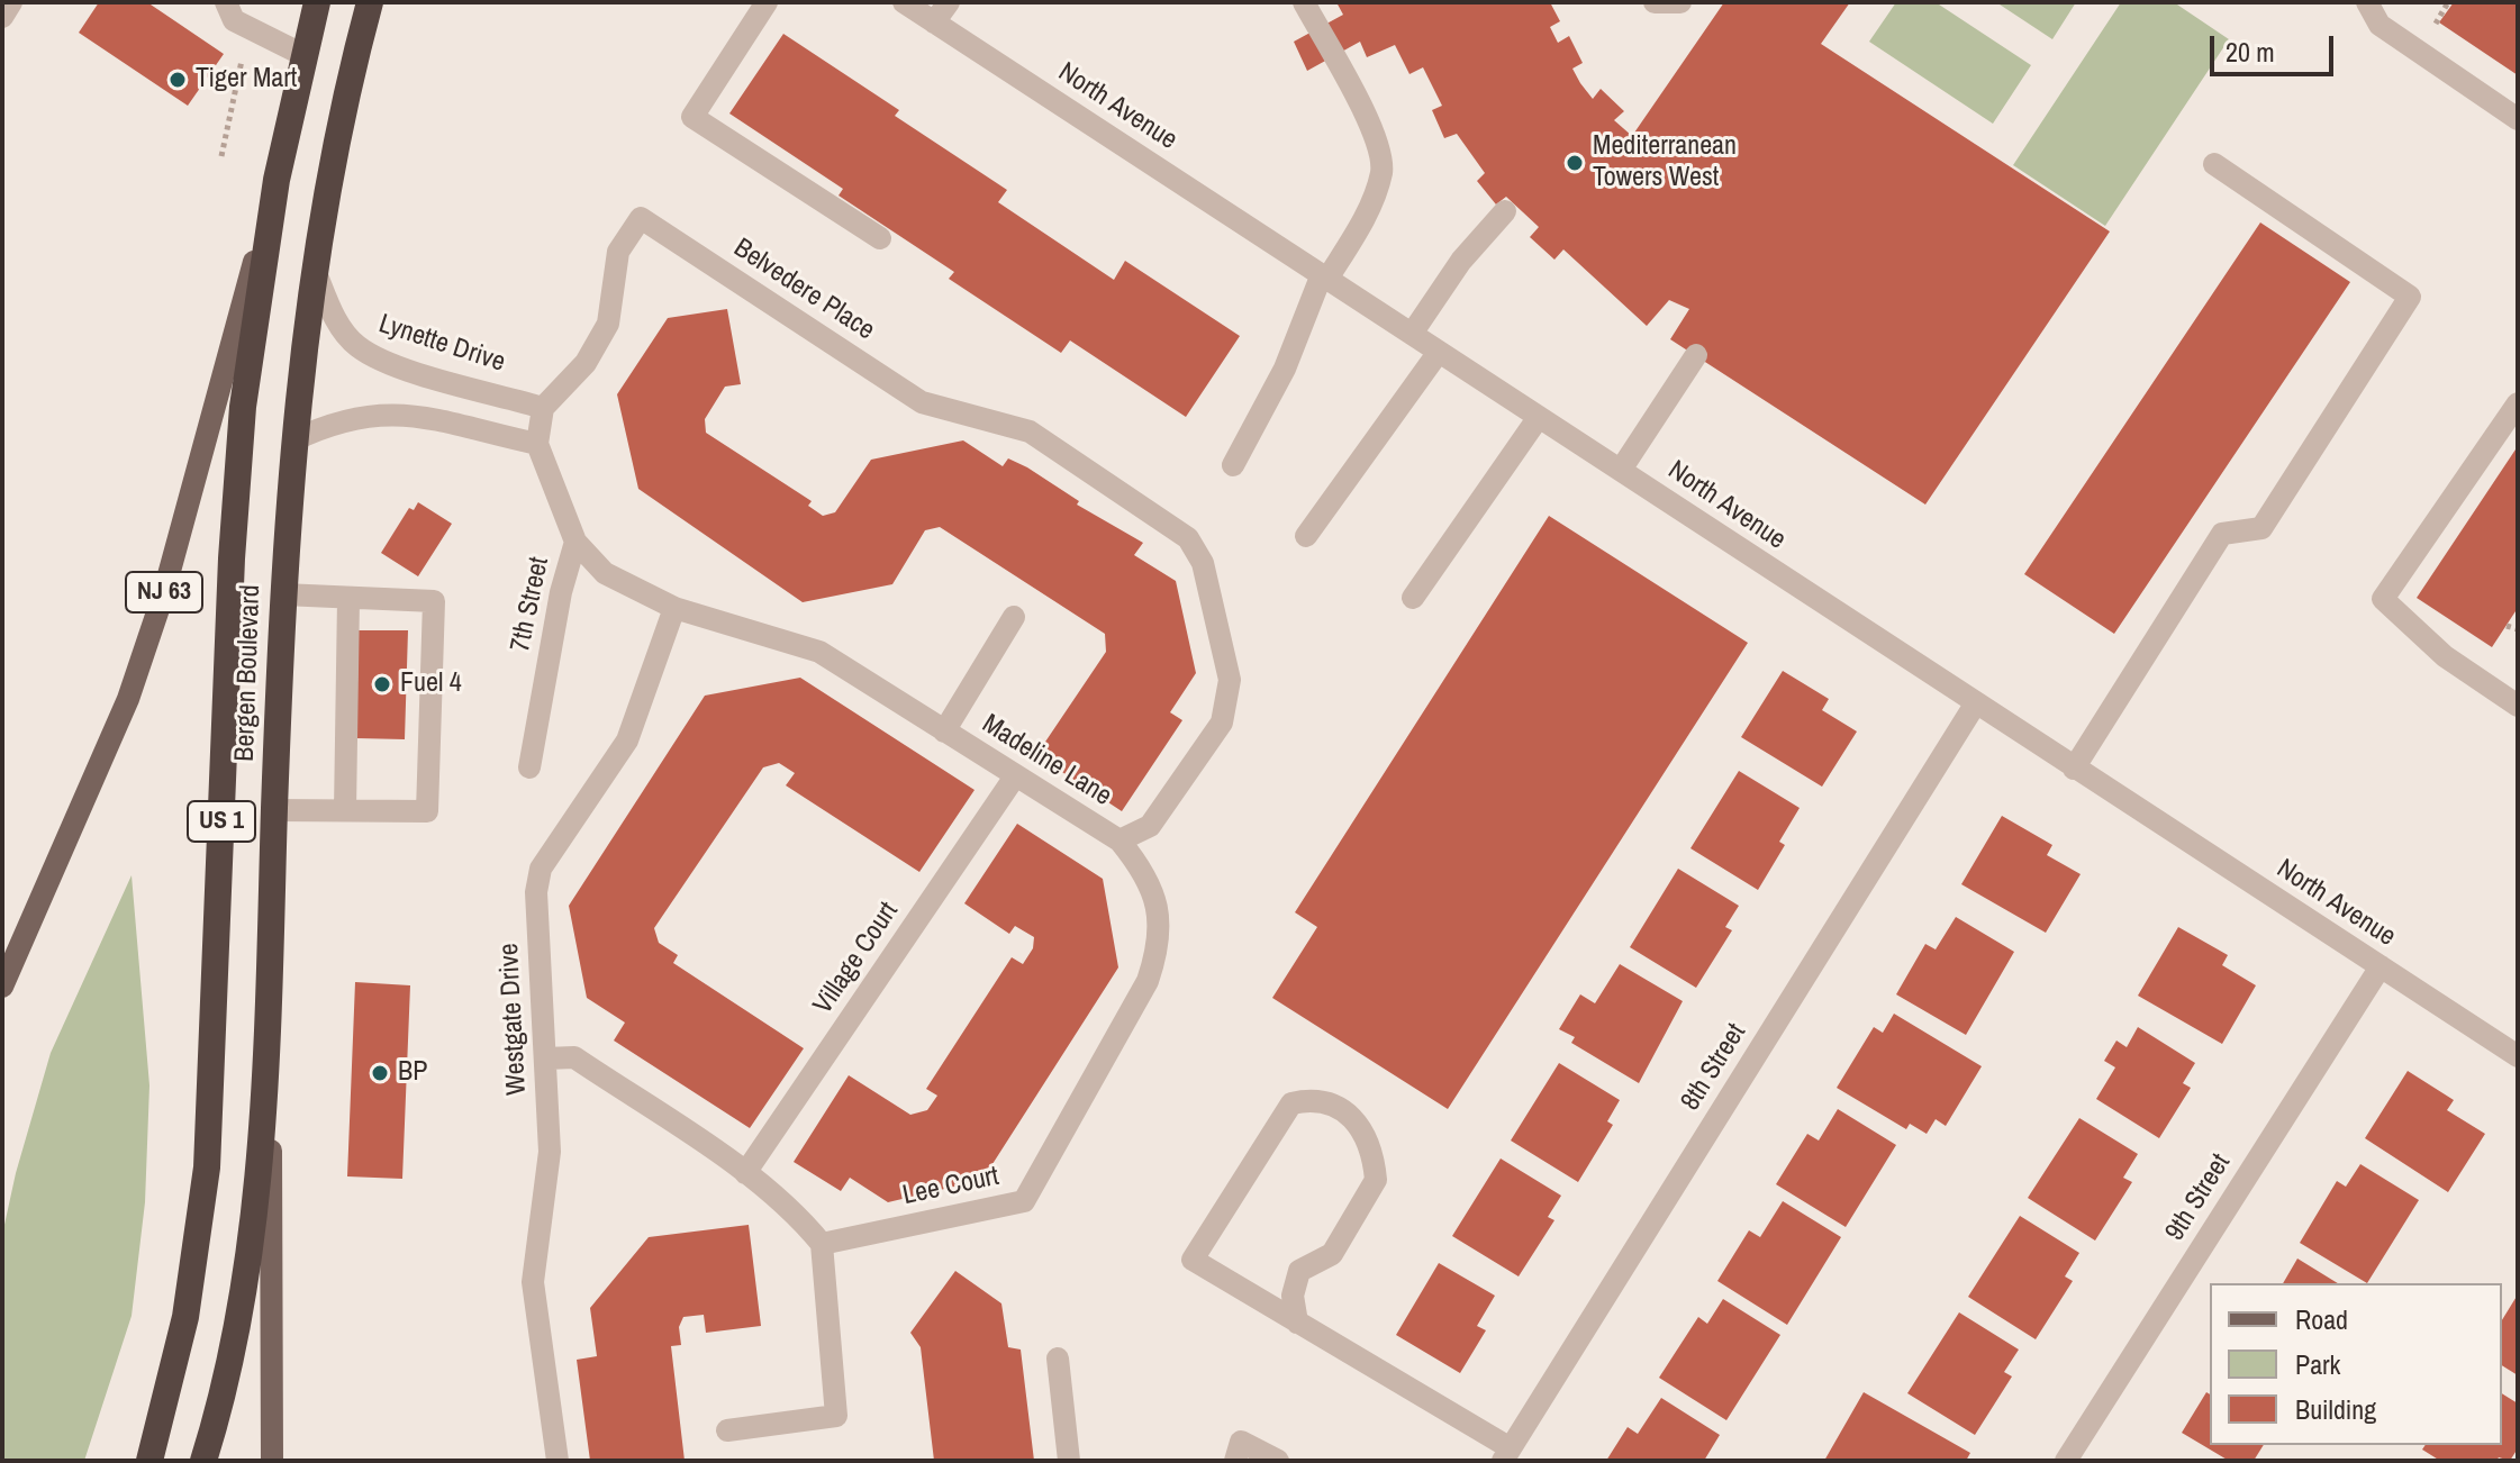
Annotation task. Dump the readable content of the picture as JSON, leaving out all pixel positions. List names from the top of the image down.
{
  "streets": {
    "highway": ["Bergen Boulevard", "US 1"],
    "main road": ["NJ 63"],
    "street": [
      "North Avenue",
      "Belvedere Place",
      "Lynette Drive",
      "7th Street",
      "Madeline Lane",
      "Village Court",
      "Westgate Drive",
      "8th Street",
      "Lee Court",
      "9th Street"
    ]
  },
  "crossings": [
    ["North Avenue", "8th Street"],
    ["North Avenue", "9th Street"],
    ["Belvedere Place", "Lynette Drive"],
    ["Belvedere Place", "Madeline Lane"],
    ["Lynette Drive", "Bergen Boulevard"],
    ["NJ 63", "US 1"],
    ["7th Street", "Madeline Lane"],
    ["Bergen Boulevard", "US 1"],
    ["Madeline Lane", "Village Court"],
    ["Madeline Lane", "Westgate Drive"],
    ["Madeline Lane", "Lee Court"]
  ],
  "places": [
    "Tiger Mart",
    "Mediterranean Towers West",
    "Fuel 4",
    "BP"
  ],
  "legend": ["Road", "Park", "Building"],
  "scale_bar": "20 m"
}
